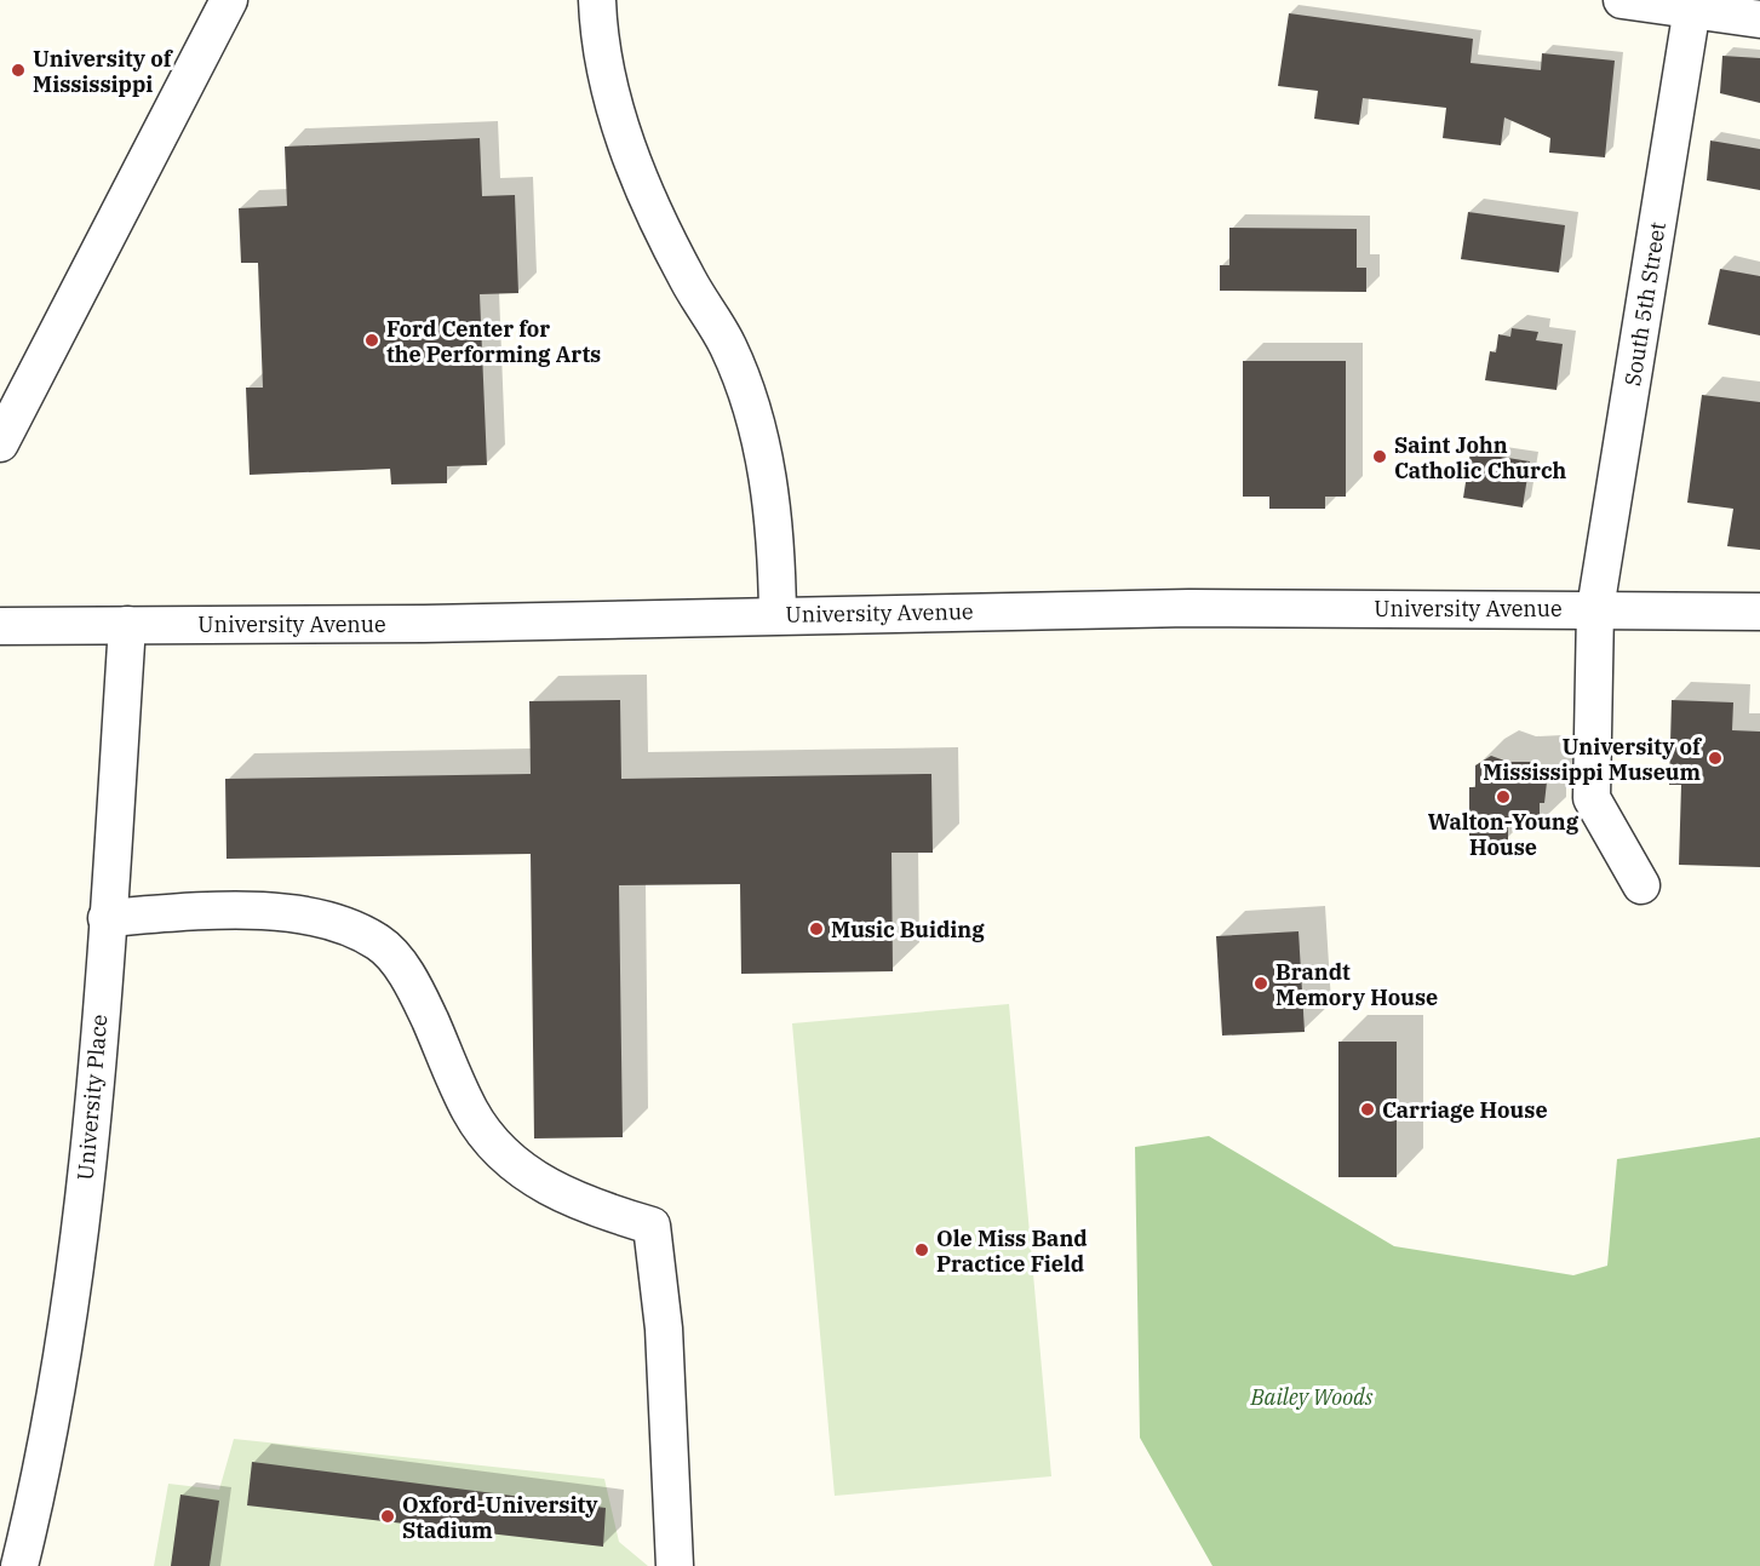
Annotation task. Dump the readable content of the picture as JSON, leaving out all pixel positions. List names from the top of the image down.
{
  "streets": {
    "street": ["South 5th Street", "University Avenue", "University Place"]
  },
  "crossings": [
    ["South 5th Street", "University Avenue"],
    ["University Avenue", "University Place"]
  ],
  "parks": ["Bailey Woods"],
  "places": [
    "University of Mississippi",
    "Ford Center for the Performing Arts",
    "Saint John Catholic Church",
    "University of Mississippi Museum",
    "Walton-Young House",
    "Music Buiding",
    "Brandt Memory House",
    "Carriage House",
    "Ole Miss Band Practice Field",
    "Oxford-University Stadium"
  ]
}
